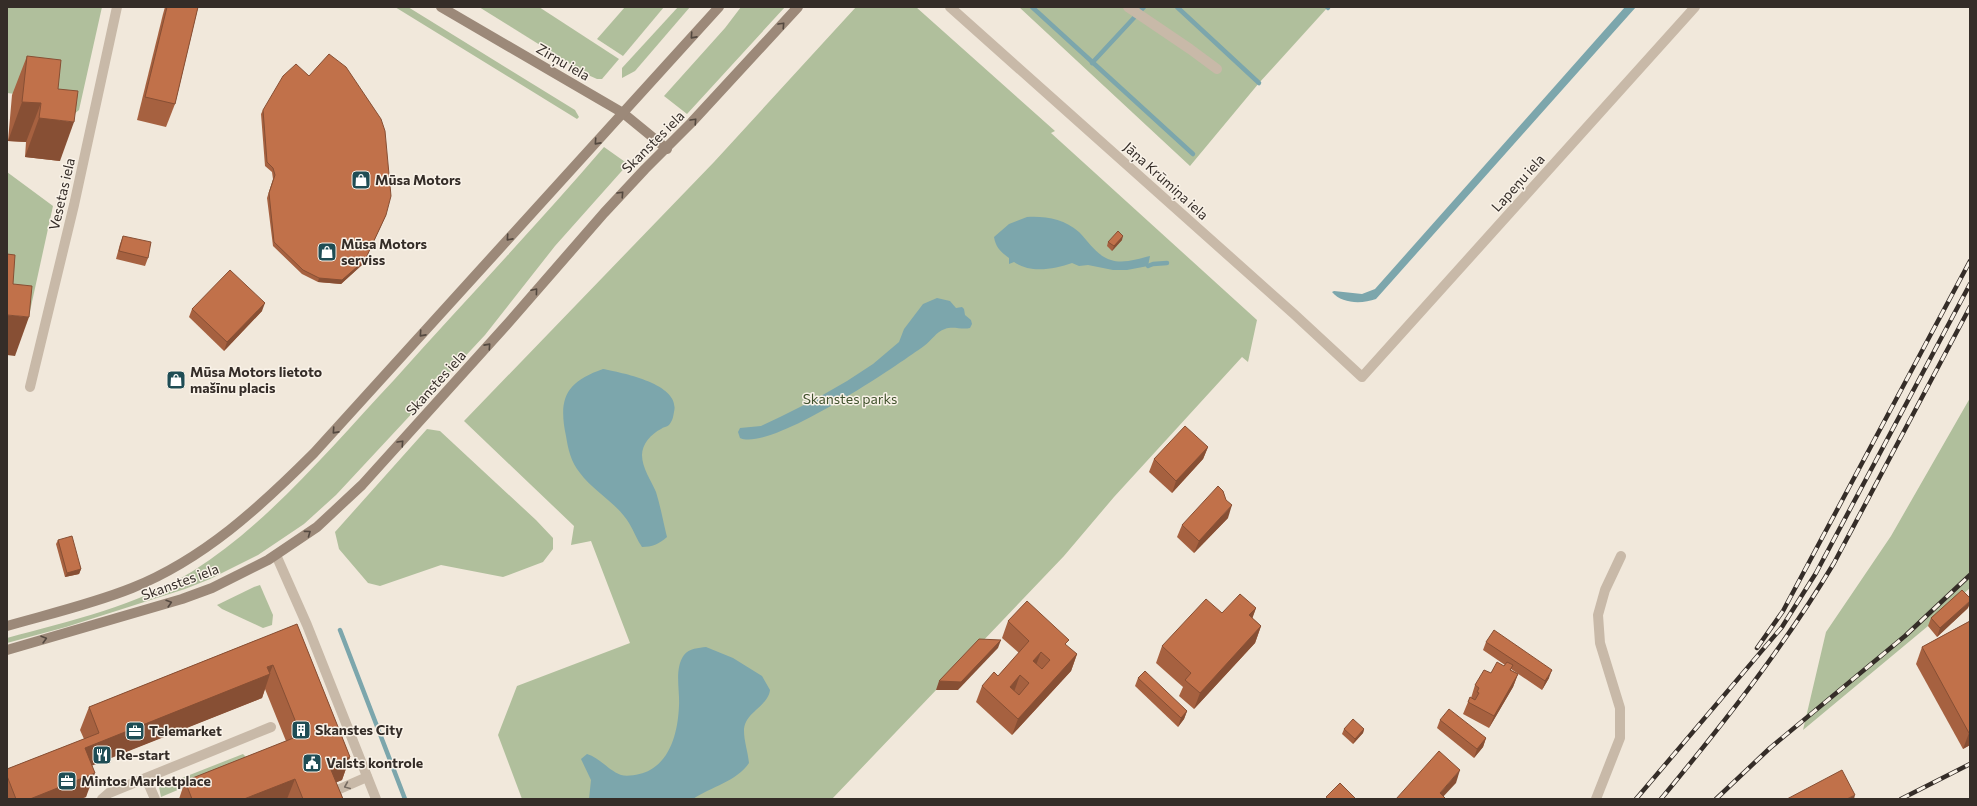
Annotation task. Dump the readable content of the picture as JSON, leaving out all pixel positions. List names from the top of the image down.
{
  "streets": {
    "main road": ["Zirņu iela", "Skanstes iela"],
    "street": ["Jāņa Krūmiņa iela", "Lapeņu iela", "Vesetas iela"]
  },
  "crossings": [
    ["Zirņu iela", "Skanstes iela"],
    ["Jāņa Krūmiņa iela", "Lapeņu iela"]
  ],
  "parks": ["Skanstes parks"],
  "places": {
    "shop": ["Mūsa Motors", "Mūsa Motors serviss", "Mūsa Motors lietoto mašīnu placis"],
    "building": ["Skanstes City"],
    "office": ["Telemarket", "Mintos Marketplace"],
    "restaurant": ["Re-start"],
    "public building": ["Valsts kontrole"]
  }
}
